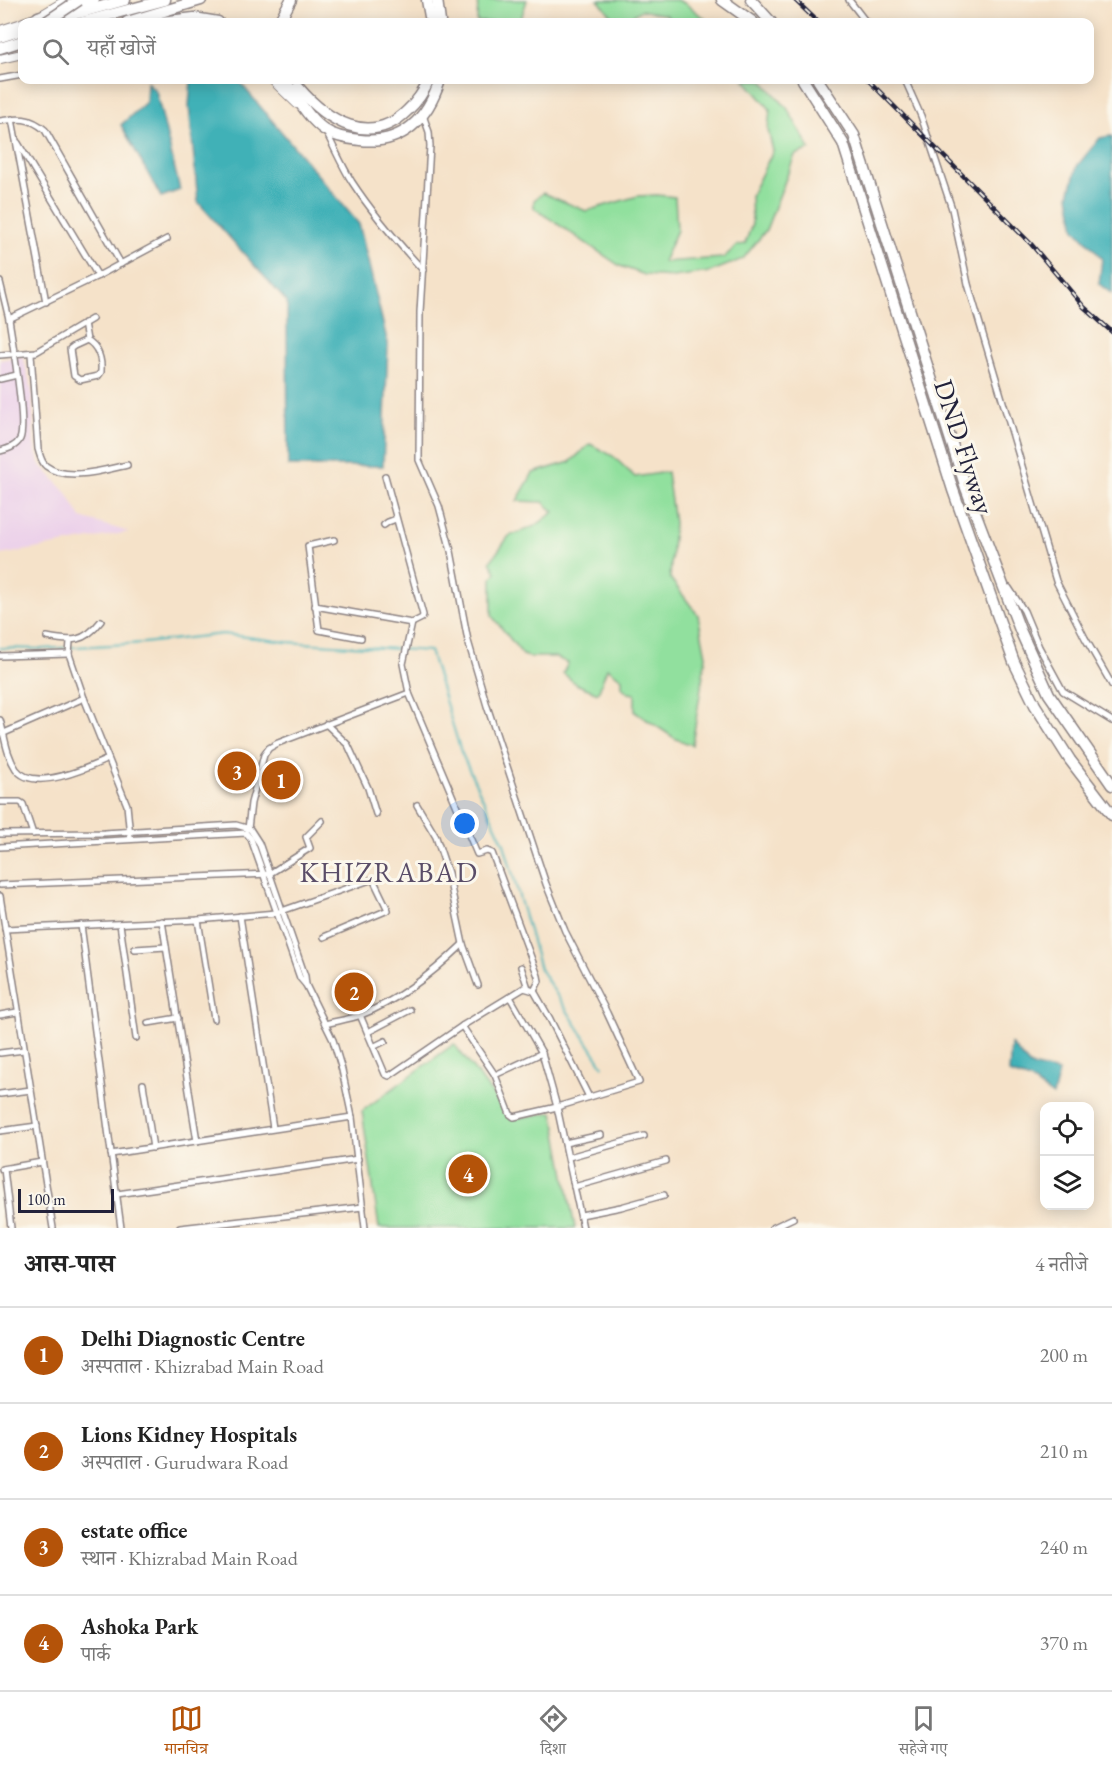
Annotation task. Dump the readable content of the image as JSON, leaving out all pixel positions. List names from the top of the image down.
{
  "streets": {
    "highway": ["DND Flyway"]
  },
  "districts": ["KHIZRABAD"],
  "scale_bar": "100 m",
  "page": {
    "search": "यहाँ खोजें",
    "pins": [
      "3",
      "1",
      "2",
      "4"
    ],
    "scale": "100 m",
    "heading": ["आस-पास", "4 नतीजे"],
    "list": [
      {
        "mark": "1",
        "name": "Delhi Diagnostic Centre",
        "note": "अस्पताल · Khizrabad Main Road",
        "value": "200 m"
      },
      {
        "mark": "2",
        "name": "Lions Kidney Hospitals",
        "note": "अस्पताल · Gurudwara Road",
        "value": "210 m"
      },
      {
        "mark": "3",
        "name": "estate office",
        "note": "स्थान · Khizrabad Main Road",
        "value": "240 m"
      },
      {
        "mark": "4",
        "name": "Ashoka Park",
        "note": "पार्क",
        "value": "370 m"
      }
    ],
    "nav": ["मानचित्र", "दिशा", "सहेजे गए"]
  }
}
